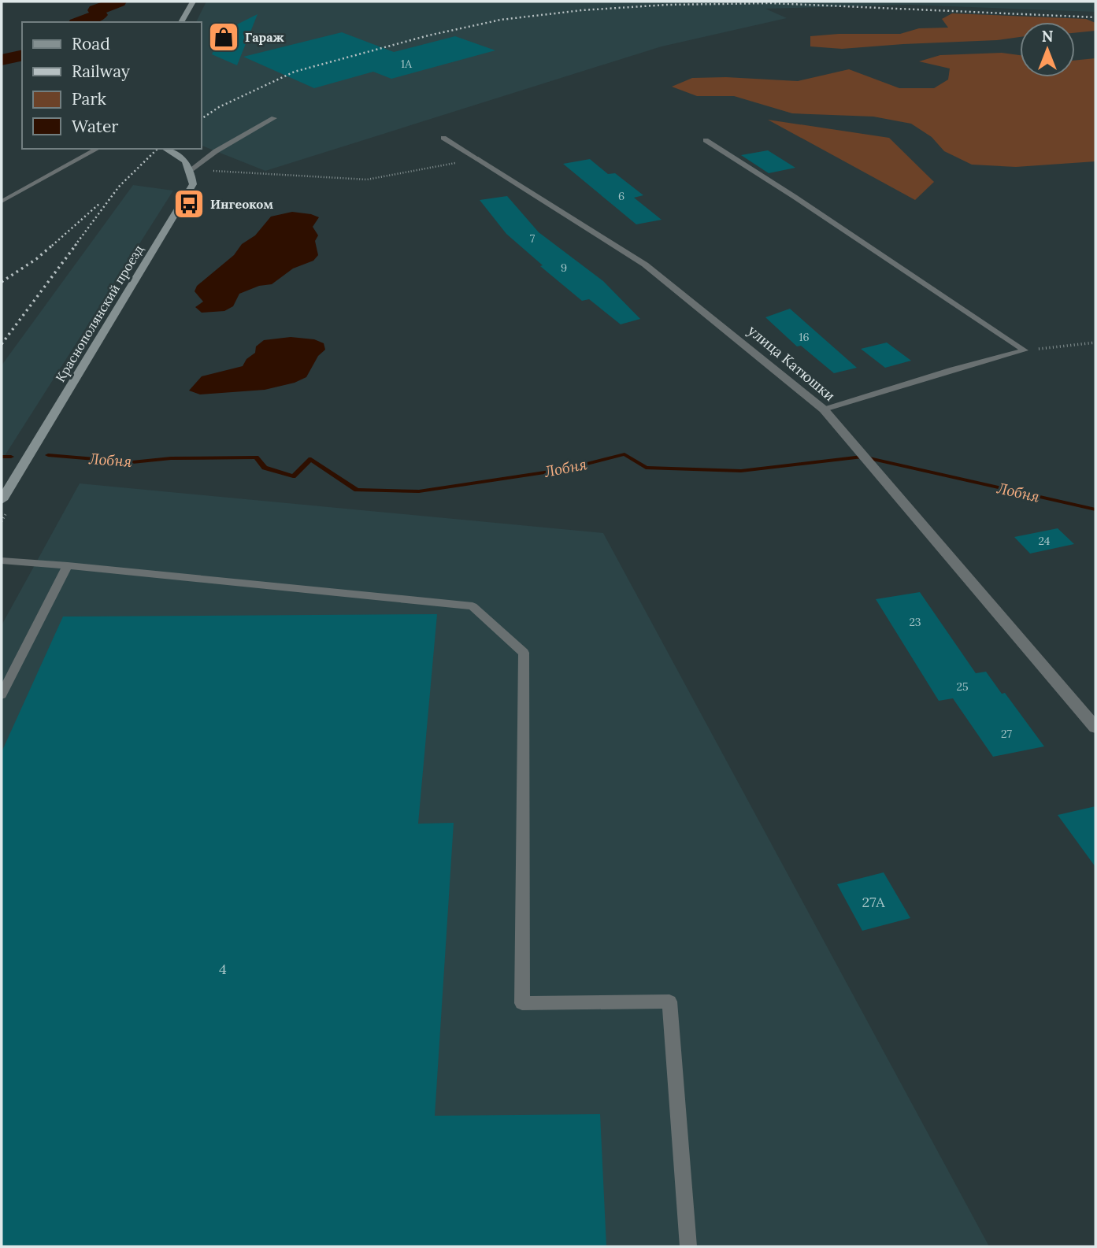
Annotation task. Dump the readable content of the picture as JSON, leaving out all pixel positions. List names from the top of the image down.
{
  "streets": {
    "main road": ["Краснополянский проезд"],
    "street": ["улица Катюшки"]
  },
  "water": ["Лобня"],
  "places": {
    "shop": ["Гараж"],
    "bus stop": ["Ингеоком"]
  },
  "house_numbers": [
    "1А",
    "6",
    "7",
    "9",
    "16",
    "24",
    "23",
    "25",
    "27",
    "27А",
    "4"
  ],
  "legend": [
    "Road",
    "Railway",
    "Park",
    "Water"
  ],
  "north": "top"
}
